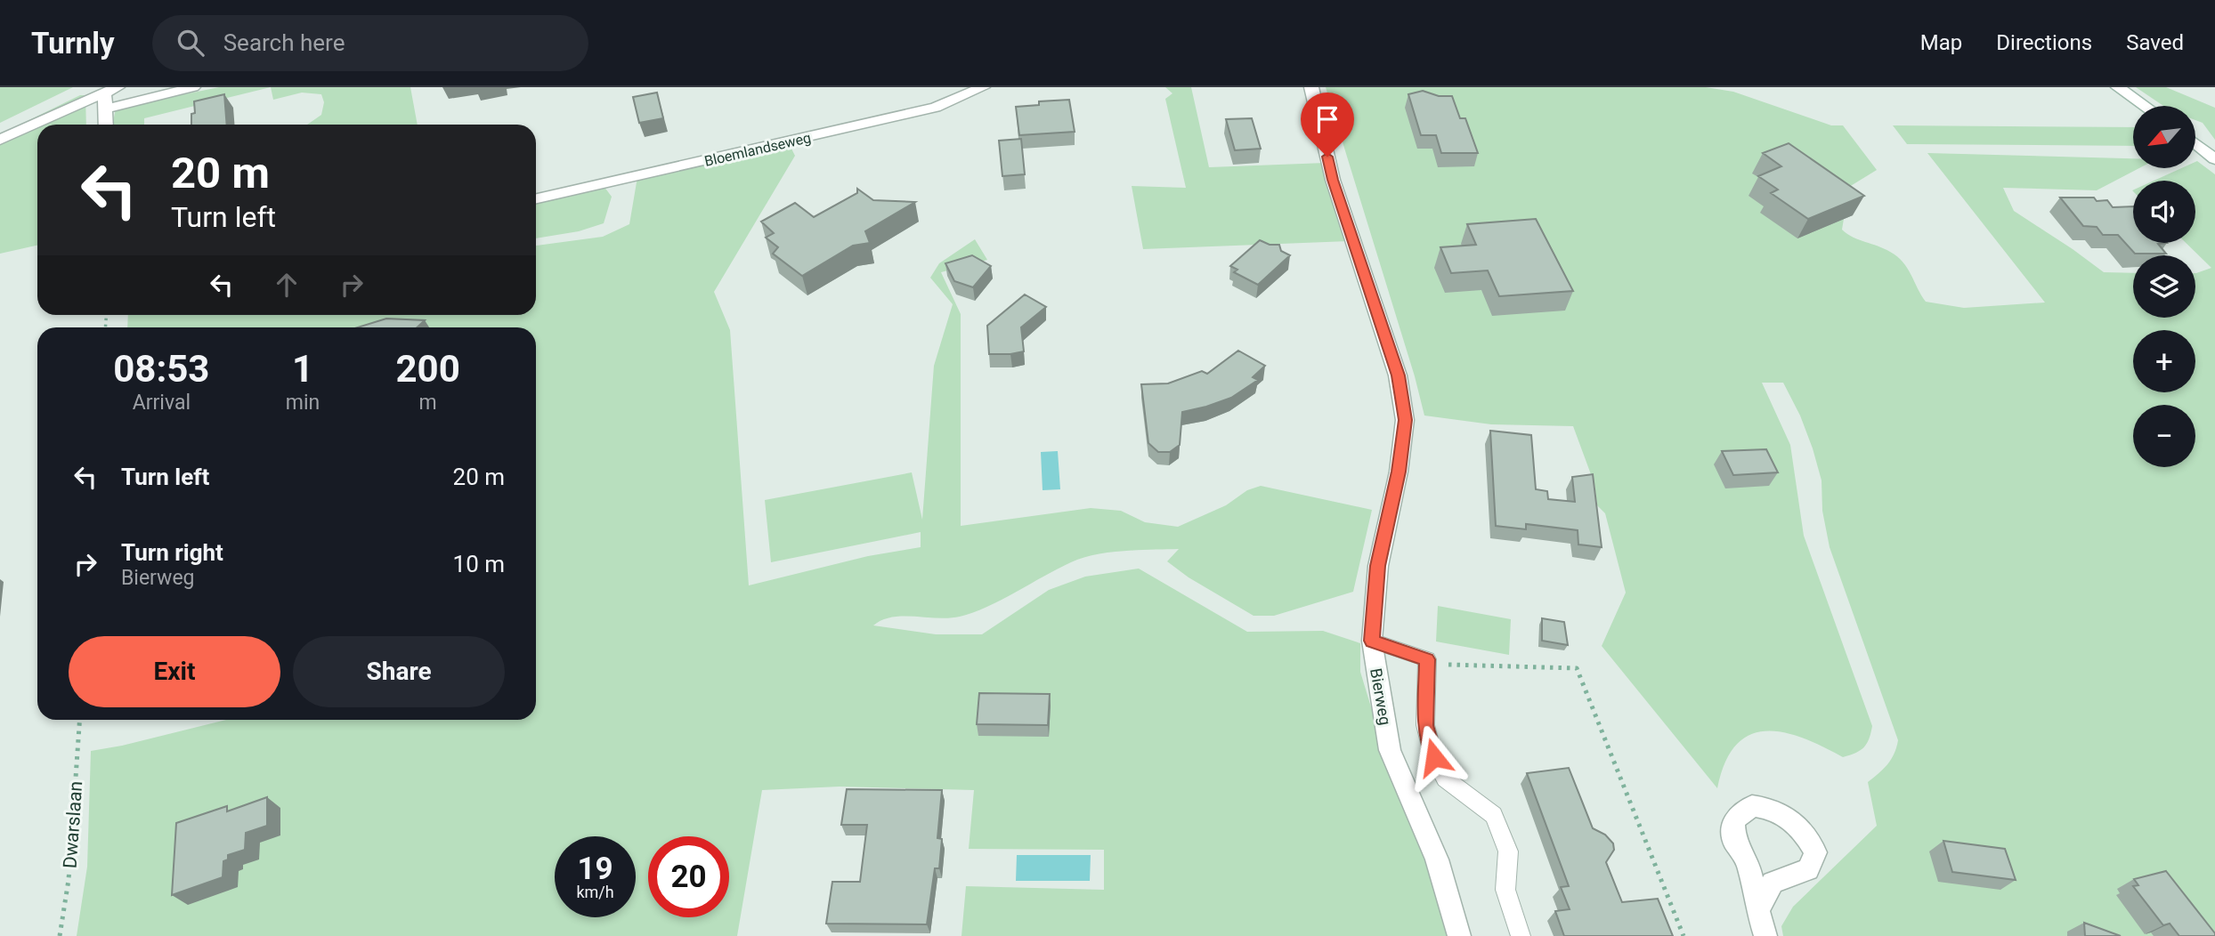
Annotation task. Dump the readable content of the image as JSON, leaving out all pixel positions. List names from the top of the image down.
{
  "streets": {
    "street": ["Bloemlandseweg", "Bierweg"],
    "path": ["Dwarslaan"]
  },
  "north": "bottom left",
  "page": {
    "header": "Turnly",
    "search": "Search here",
    "nav": ["Map", "Directions", "Saved"],
    "map_buttons": ["+", "−"],
    "turn": ["20 m", "Turn left"],
    "eta": [
      "08:53",
      "Arrival",
      "1",
      "min",
      "200",
      "m"
    ],
    "list": [
      {
        "name": "Turn left",
        "value": "20 m"
      },
      {
        "name": "Turn right",
        "note": "Bierweg",
        "value": "10 m"
      }
    ],
    "buttons": ["Exit", "Share"],
    "speed": "19 km/h",
    "limit": "20"
  }
}
